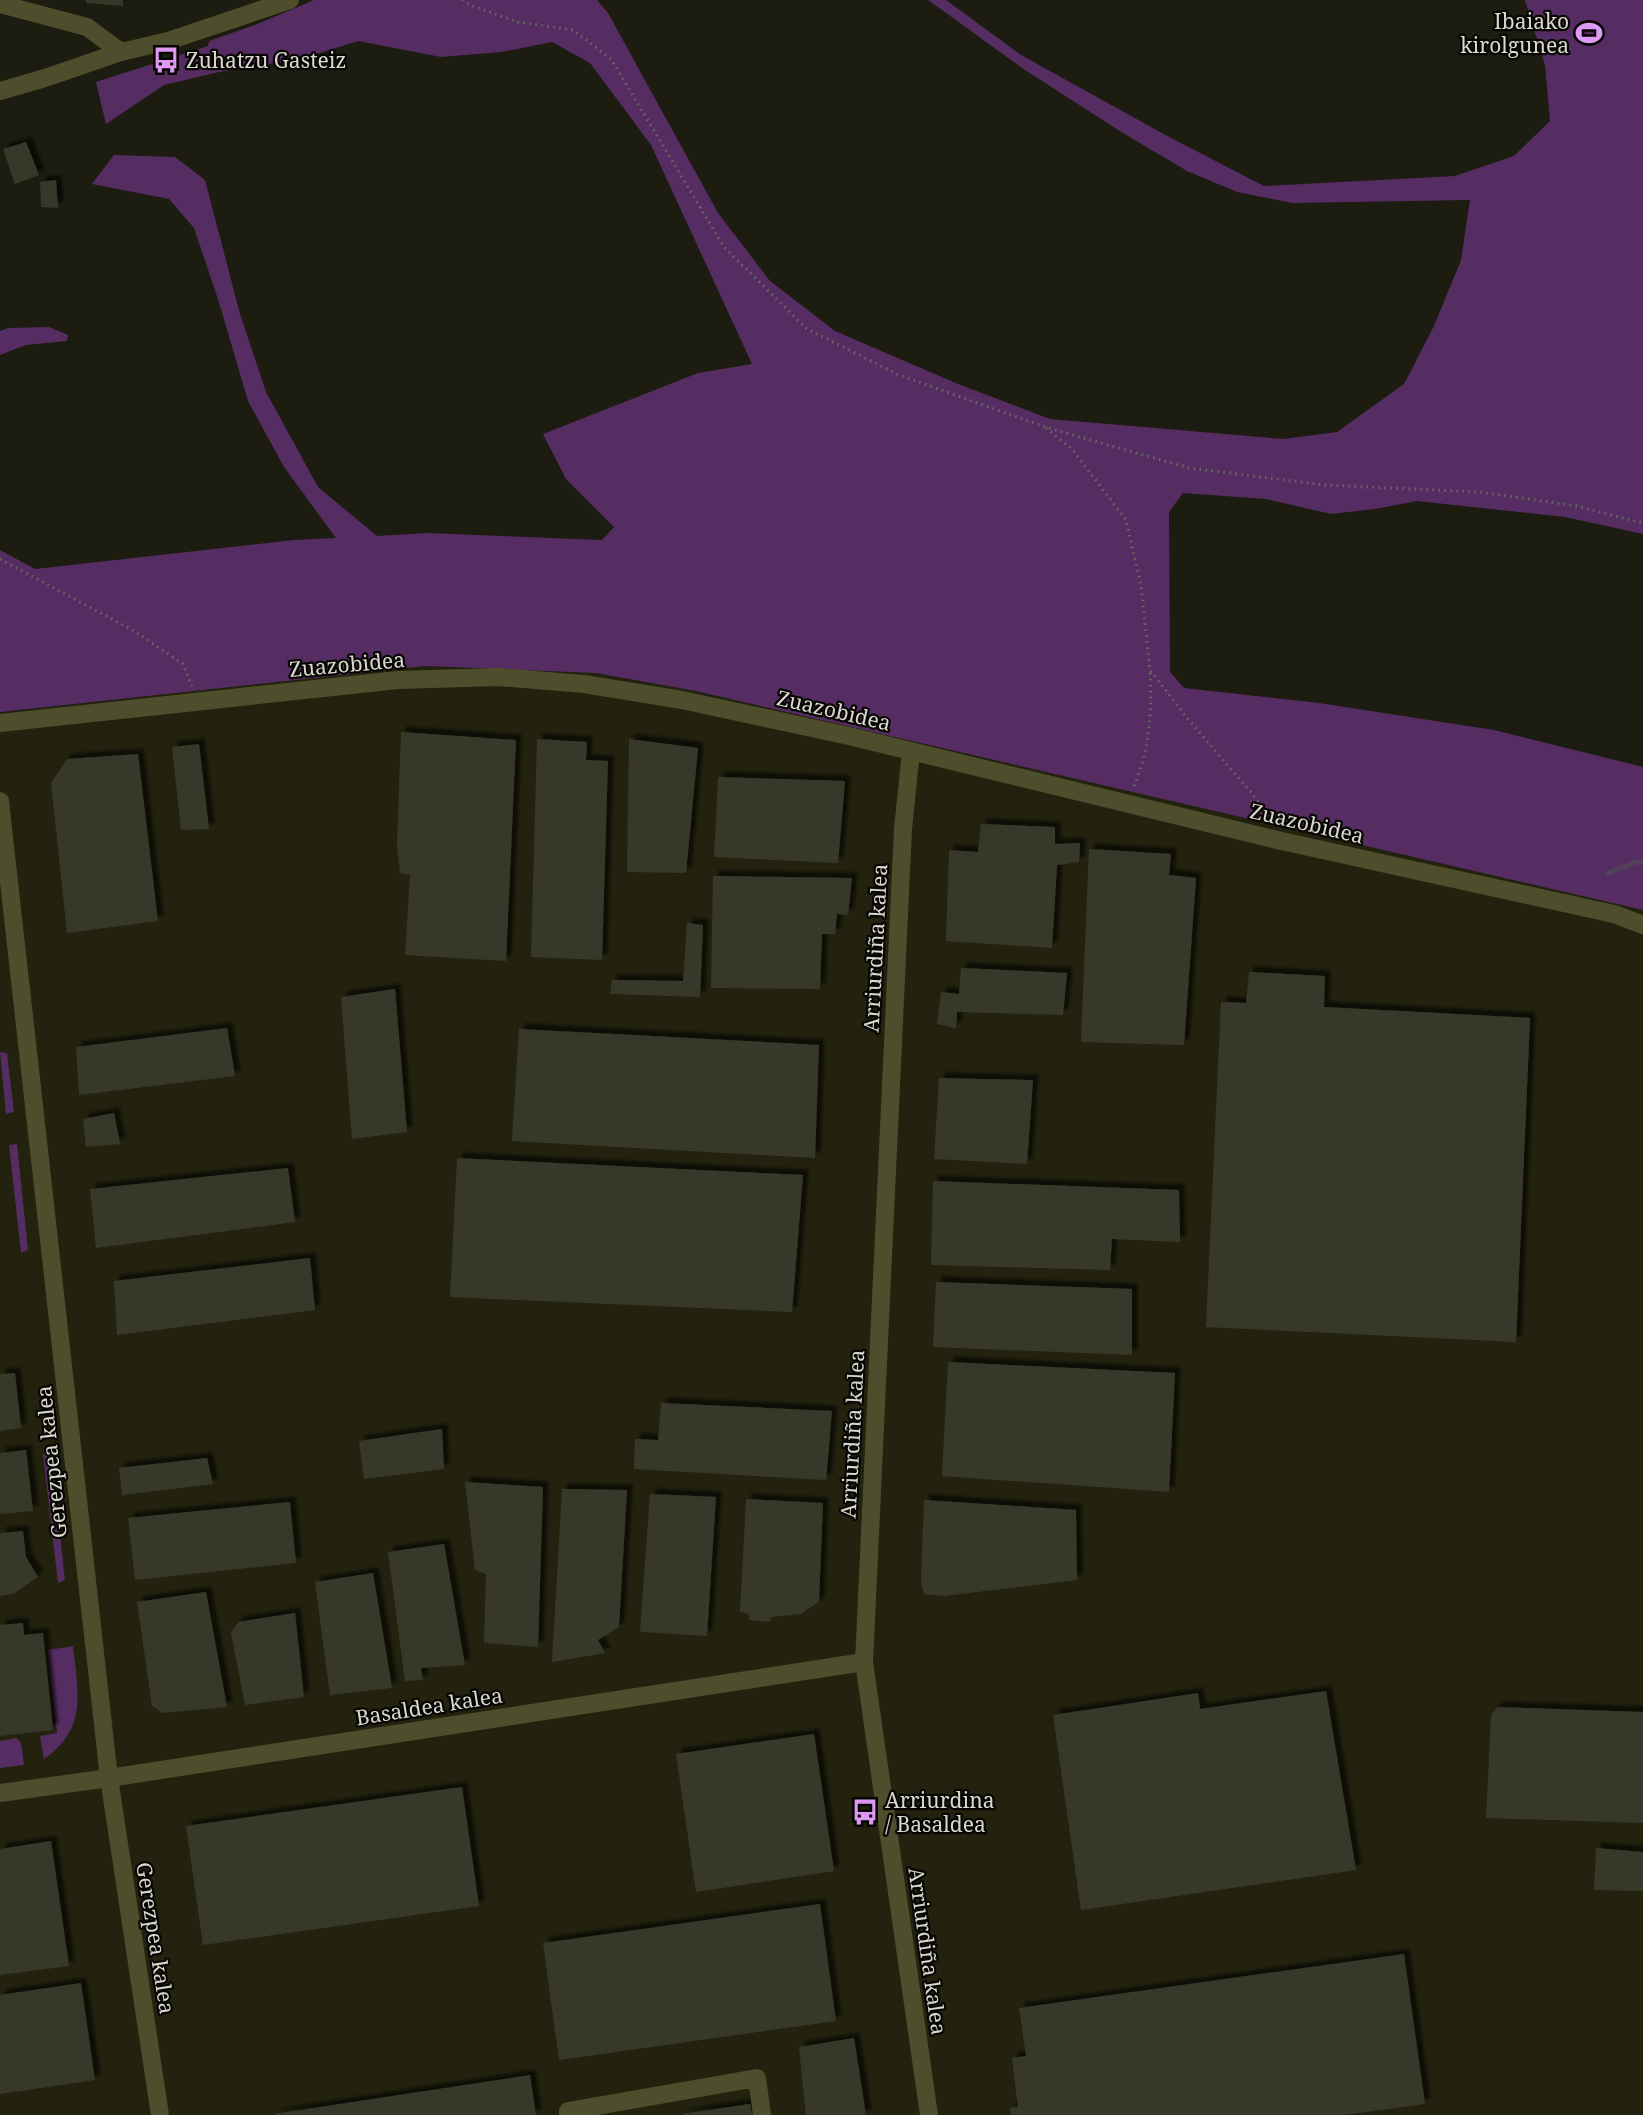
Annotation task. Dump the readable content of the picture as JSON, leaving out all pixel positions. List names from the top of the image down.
{
  "streets": {
    "street": [
      "Zuazobidea",
      "Arriurdiña kalea",
      "Gerezpea kalea",
      "Basaldea kalea"
    ]
  },
  "crossings": [
    ["Zuazobidea", "Arriurdiña kalea"],
    ["Arriurdiña kalea", "Basaldea kalea"],
    ["Gerezpea kalea", "Basaldea kalea"]
  ],
  "places": {
    "sports": ["Ibaiako kirolgunea"],
    "bus stop": ["Zuhatzu Gasteiz", "Arriurdina / Basaldea"]
  }
}
